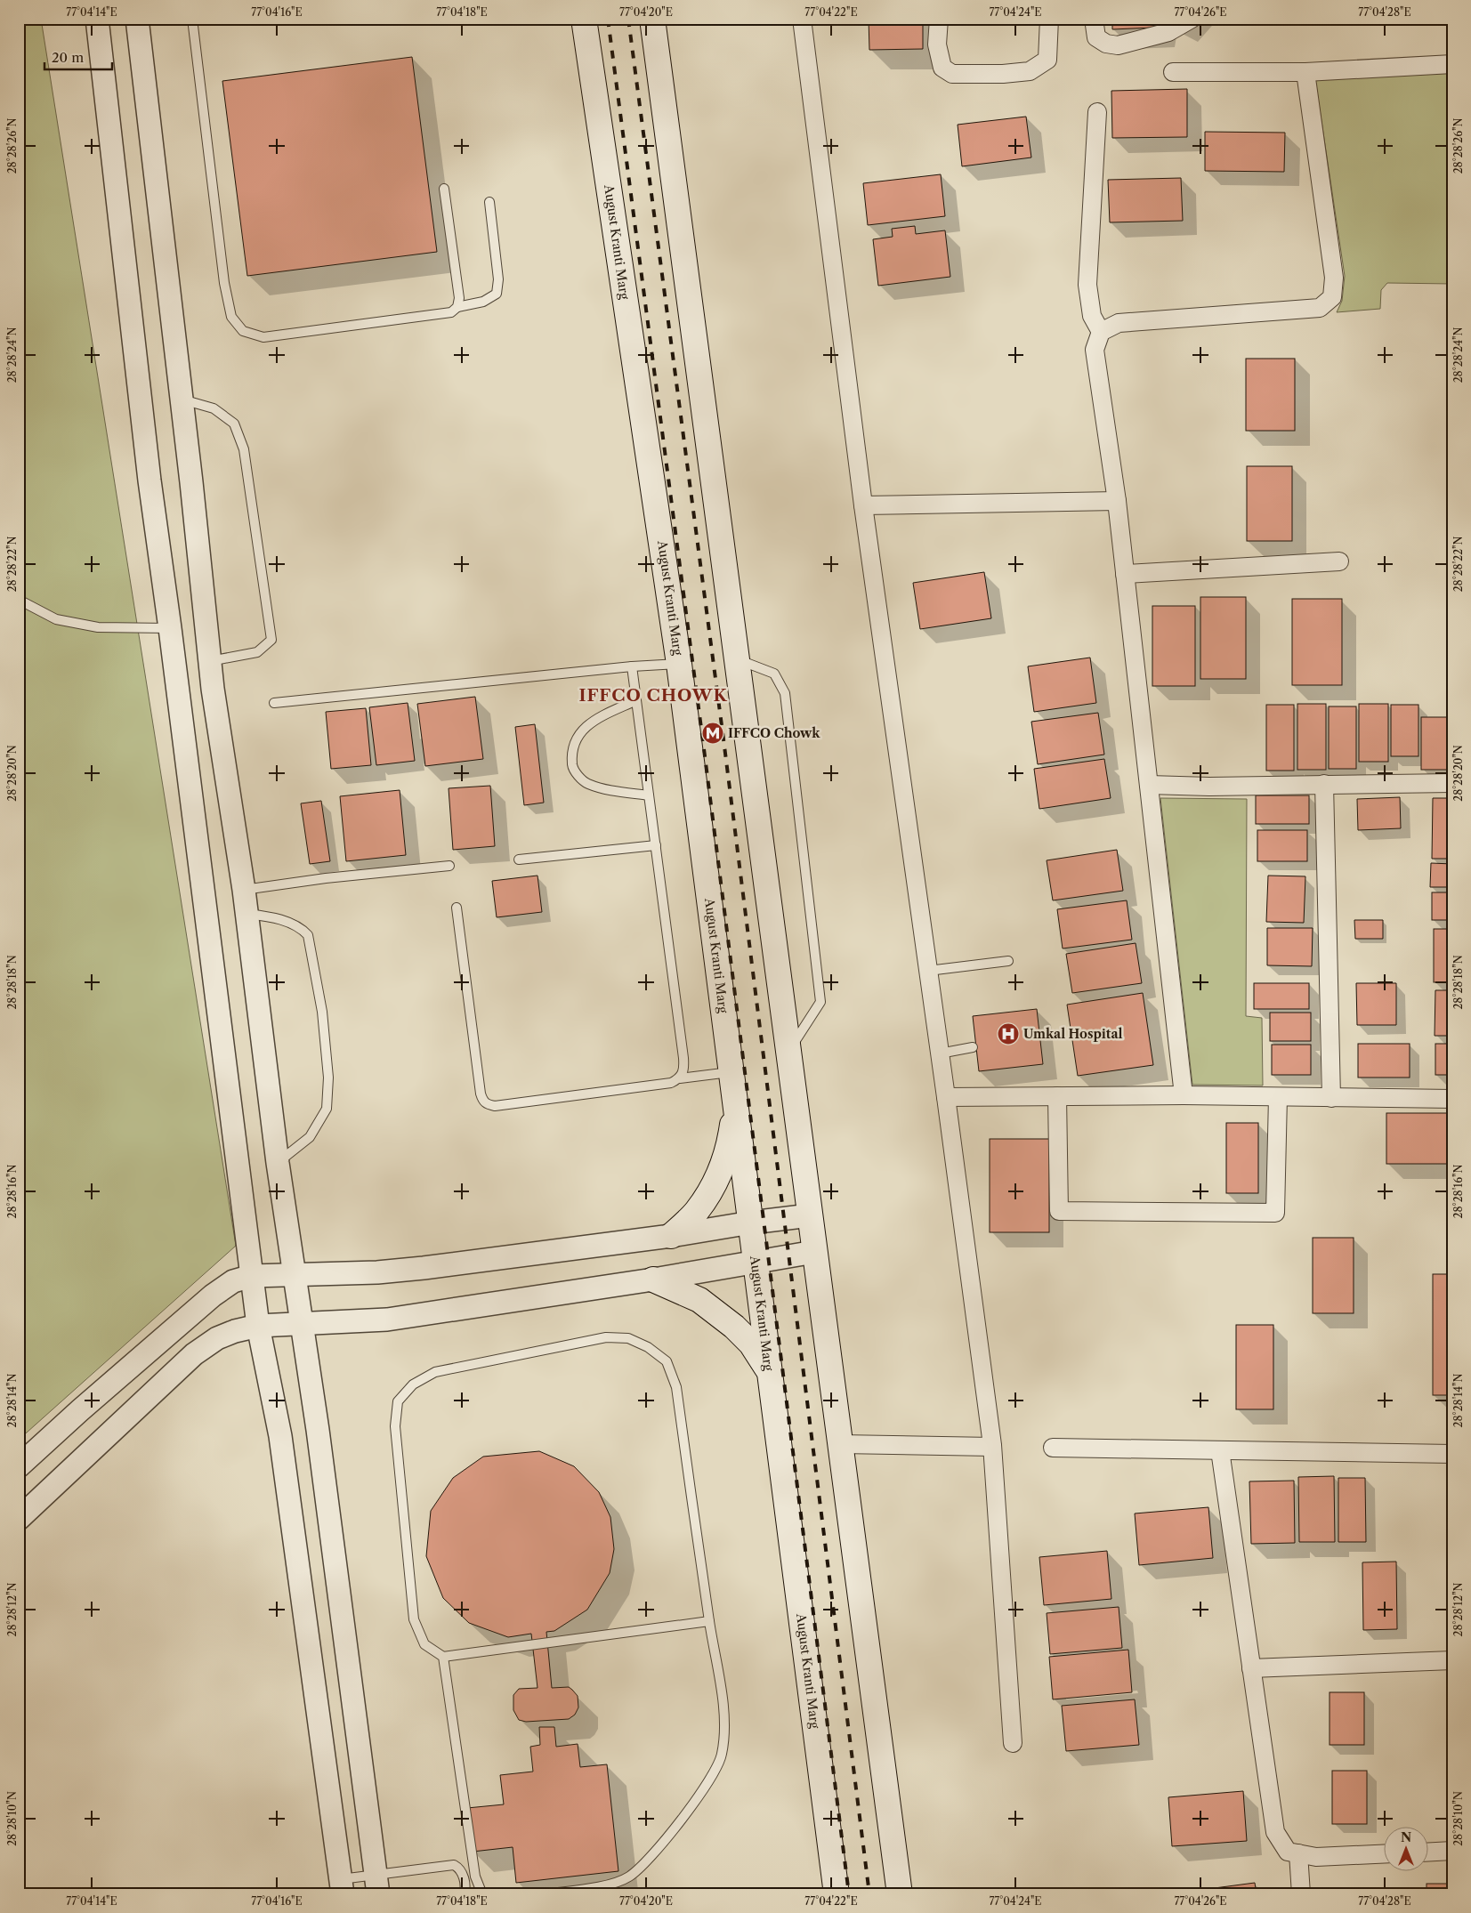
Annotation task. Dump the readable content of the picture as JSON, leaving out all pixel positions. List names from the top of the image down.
{
  "streets": {
    "main road": ["August Kranti Marg"]
  },
  "districts": ["IFFCO CHOWK"],
  "places": {
    "metro station": ["IFFCO Chowk"],
    "hospital": ["Umkal Hospital"]
  },
  "scale_bar": "20 m",
  "north": "top",
  "coordinates": [
    "77°04'14\"E",
    "77°04'16\"E",
    "77°04'18\"E",
    "77°04'20\"E",
    "77°04'22\"E",
    "77°04'24\"E",
    "77°04'26\"E",
    "77°04'28\"E",
    "28°28'26\"N",
    "28°28'24\"N",
    "28°28'22\"N",
    "28°28'20\"N",
    "28°28'18\"N",
    "28°28'16\"N",
    "28°28'14\"N",
    "28°28'12\"N",
    "28°28'10\"N"
  ]
}
